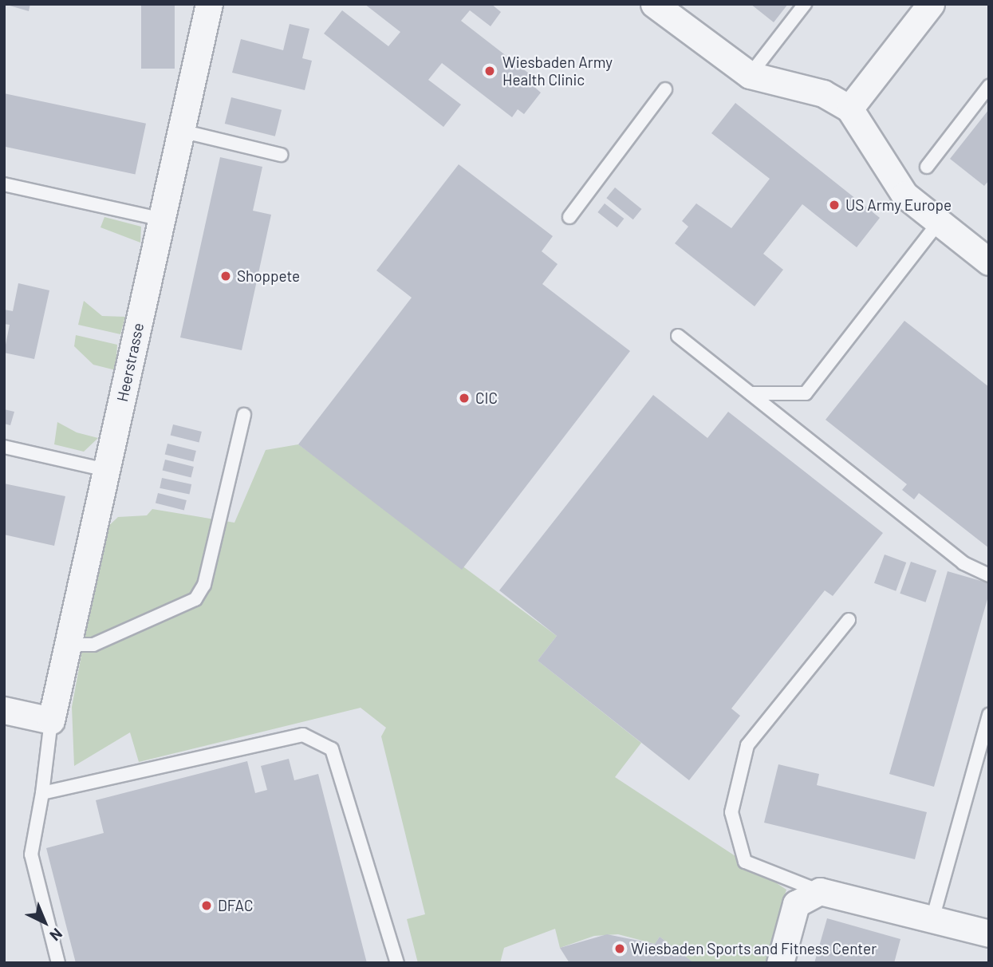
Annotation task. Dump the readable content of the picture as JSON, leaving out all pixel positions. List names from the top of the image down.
{
  "streets": {
    "street": ["Heerstrasse"]
  },
  "places": [
    "Wiesbaden Army Health Clinic",
    "US Army Europe",
    "Shoppete",
    "CIC",
    "DFAC",
    "Wiesbaden Sports and Fitness Center"
  ],
  "north": "bottom right"
}
